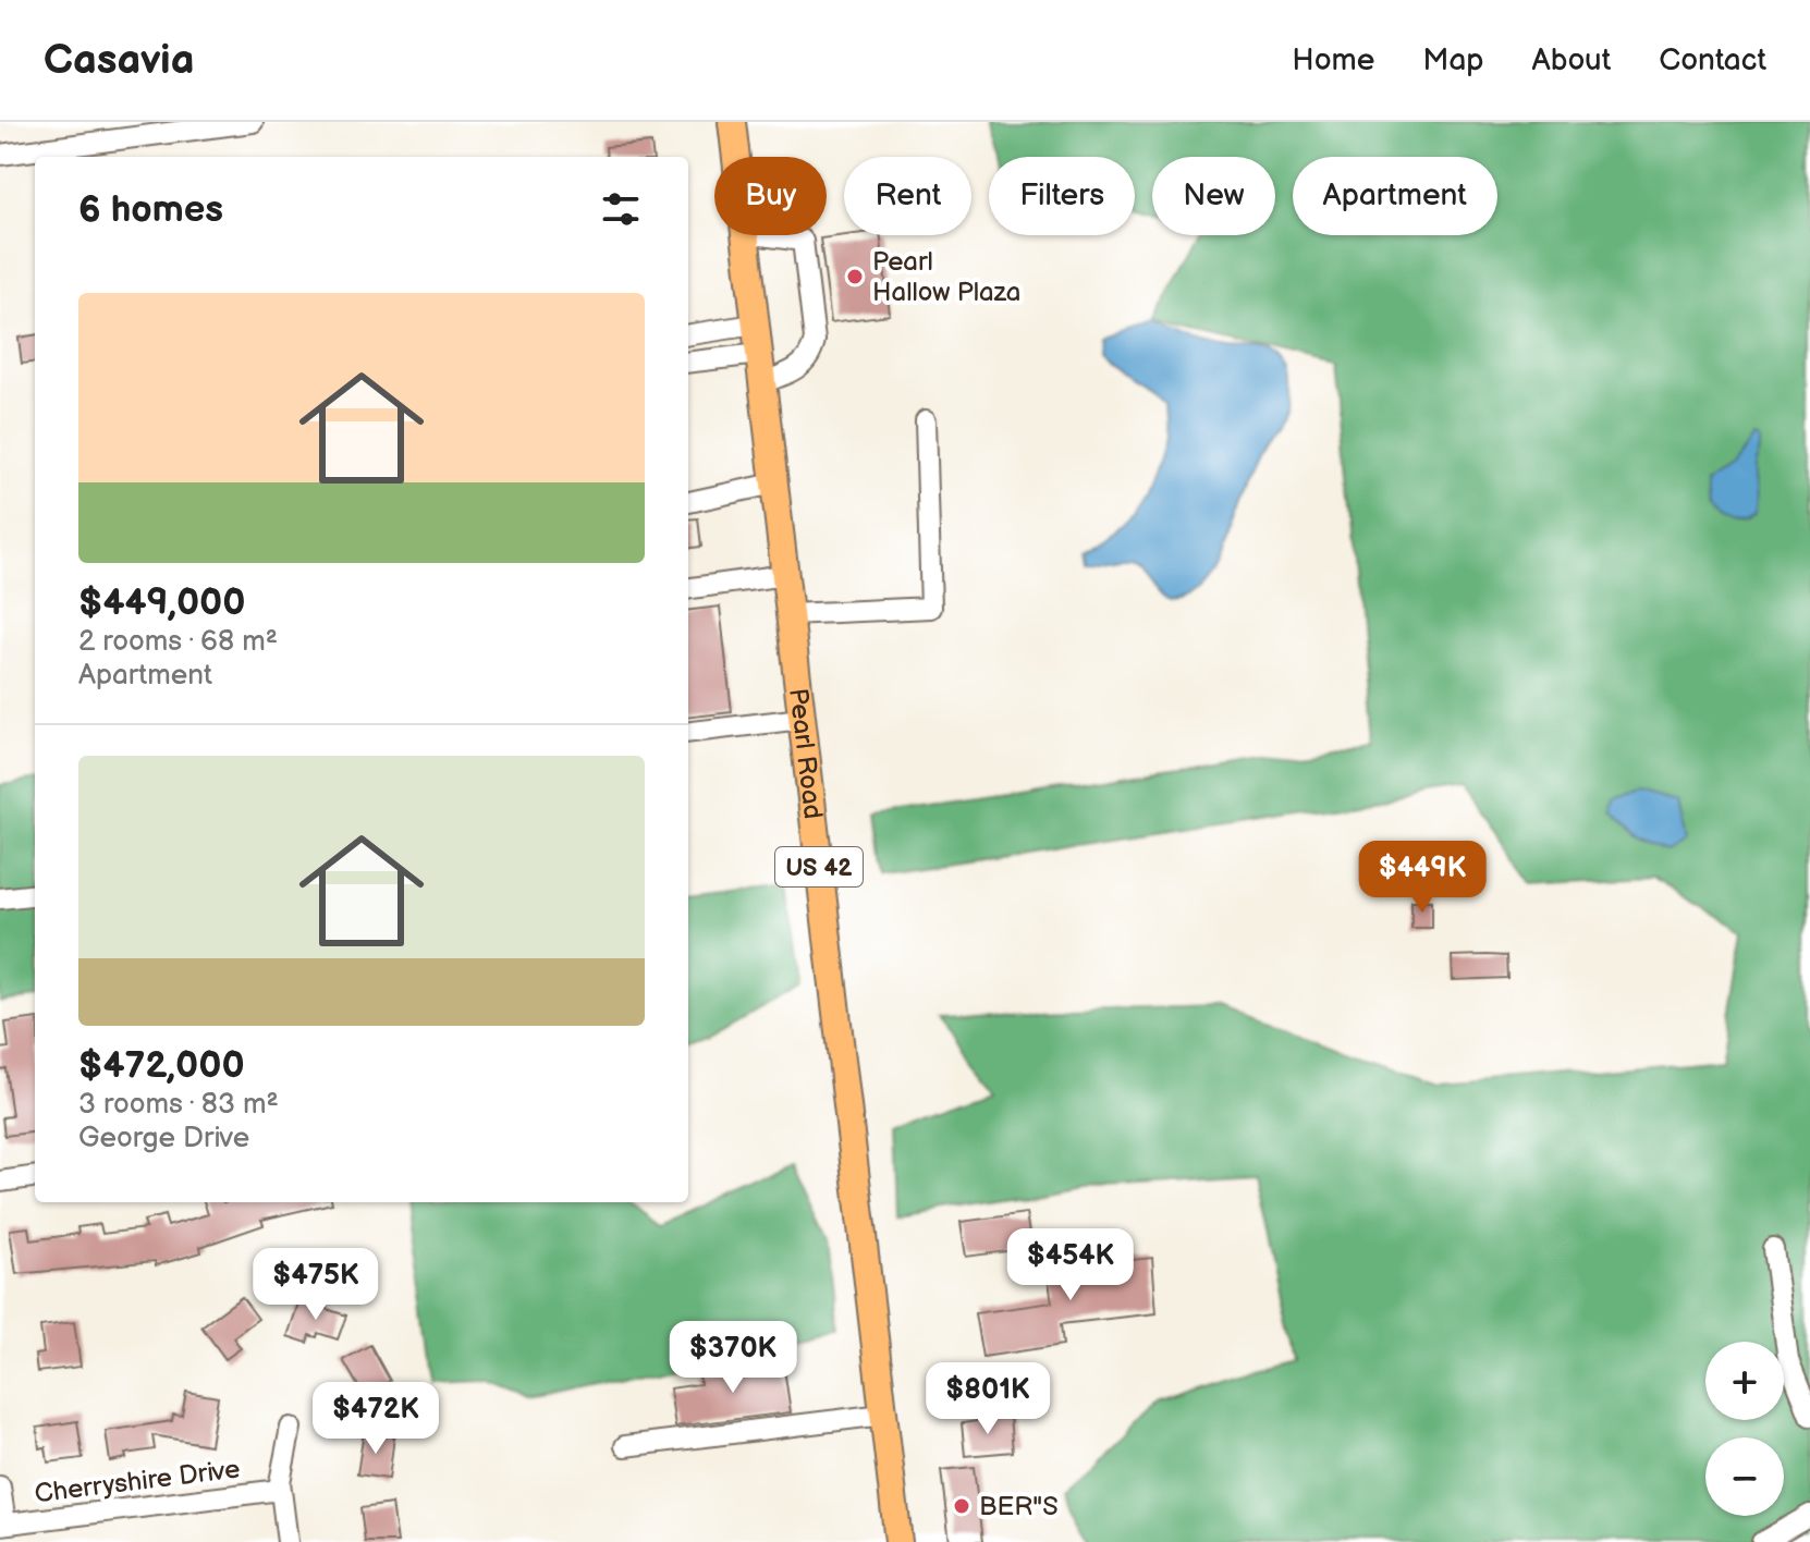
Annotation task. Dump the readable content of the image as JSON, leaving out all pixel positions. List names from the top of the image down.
{
  "streets": {
    "main road": ["Pearl Road", "US 42"],
    "street": ["Cherryshire Drive"]
  },
  "places": ["Pearl Hallow Plaza", "BER\"S"],
  "page": {
    "header": "Casavia",
    "nav": [
      "Home",
      "Map",
      "About",
      "Contact"
    ],
    "chip": [
      "Buy",
      "Rent",
      "Filters",
      "New",
      "Apartment"
    ],
    "heading": "6 homes",
    "list": [
      {
        "name": "$449,000",
        "note": "2 rooms · 68 m² · Apartment"
      },
      {
        "name": "$472,000",
        "note": "3 rooms · 83 m² · George Drive"
      }
    ],
    "price": [
      "$449K",
      "$454K",
      "$475K",
      "$370K",
      "$801K",
      "$472K"
    ],
    "map_buttons": ["+", "−"]
  }
}
